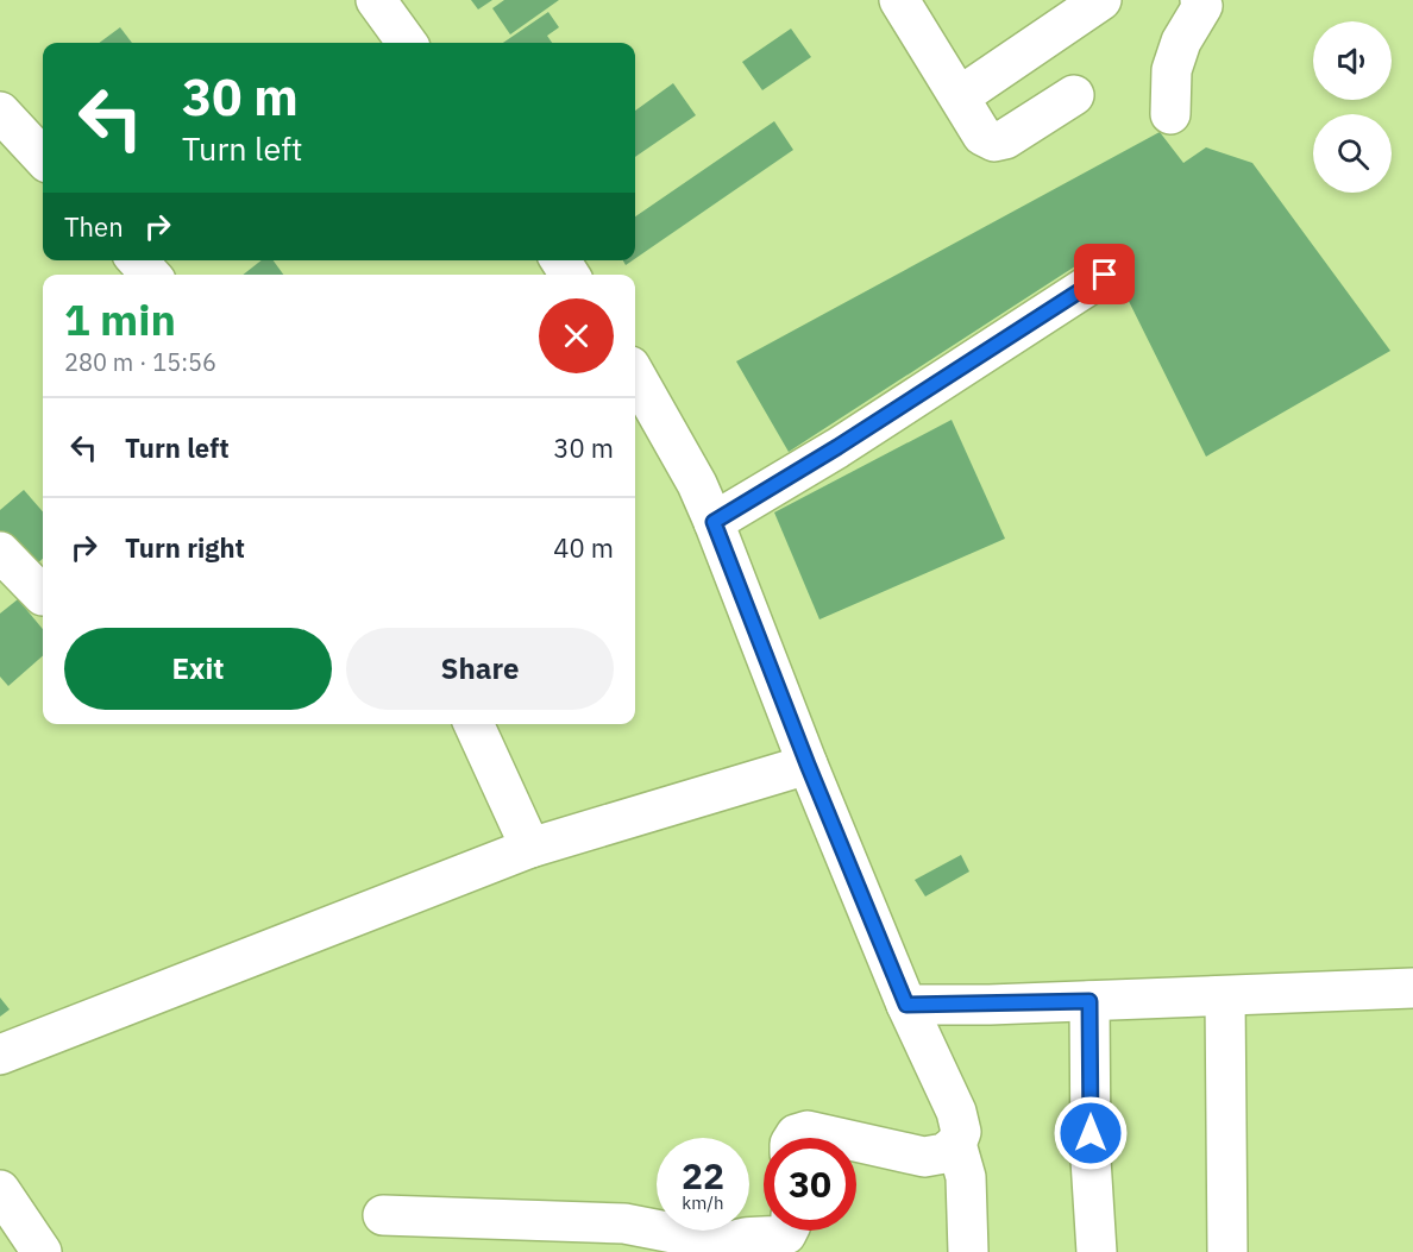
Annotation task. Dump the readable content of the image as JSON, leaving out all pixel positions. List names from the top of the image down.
{
  "page": {
    "turn": ["30 m", "Turn left"],
    "then": "Then",
    "heading": ["1 min", "280 m · 15:56"],
    "list": [
      {
        "name": "Turn left",
        "value": "30 m"
      },
      {
        "name": "Turn right",
        "value": "40 m"
      }
    ],
    "buttons": ["Exit", "Share"],
    "speed": "22 km/h",
    "limit": "30"
  }
}
